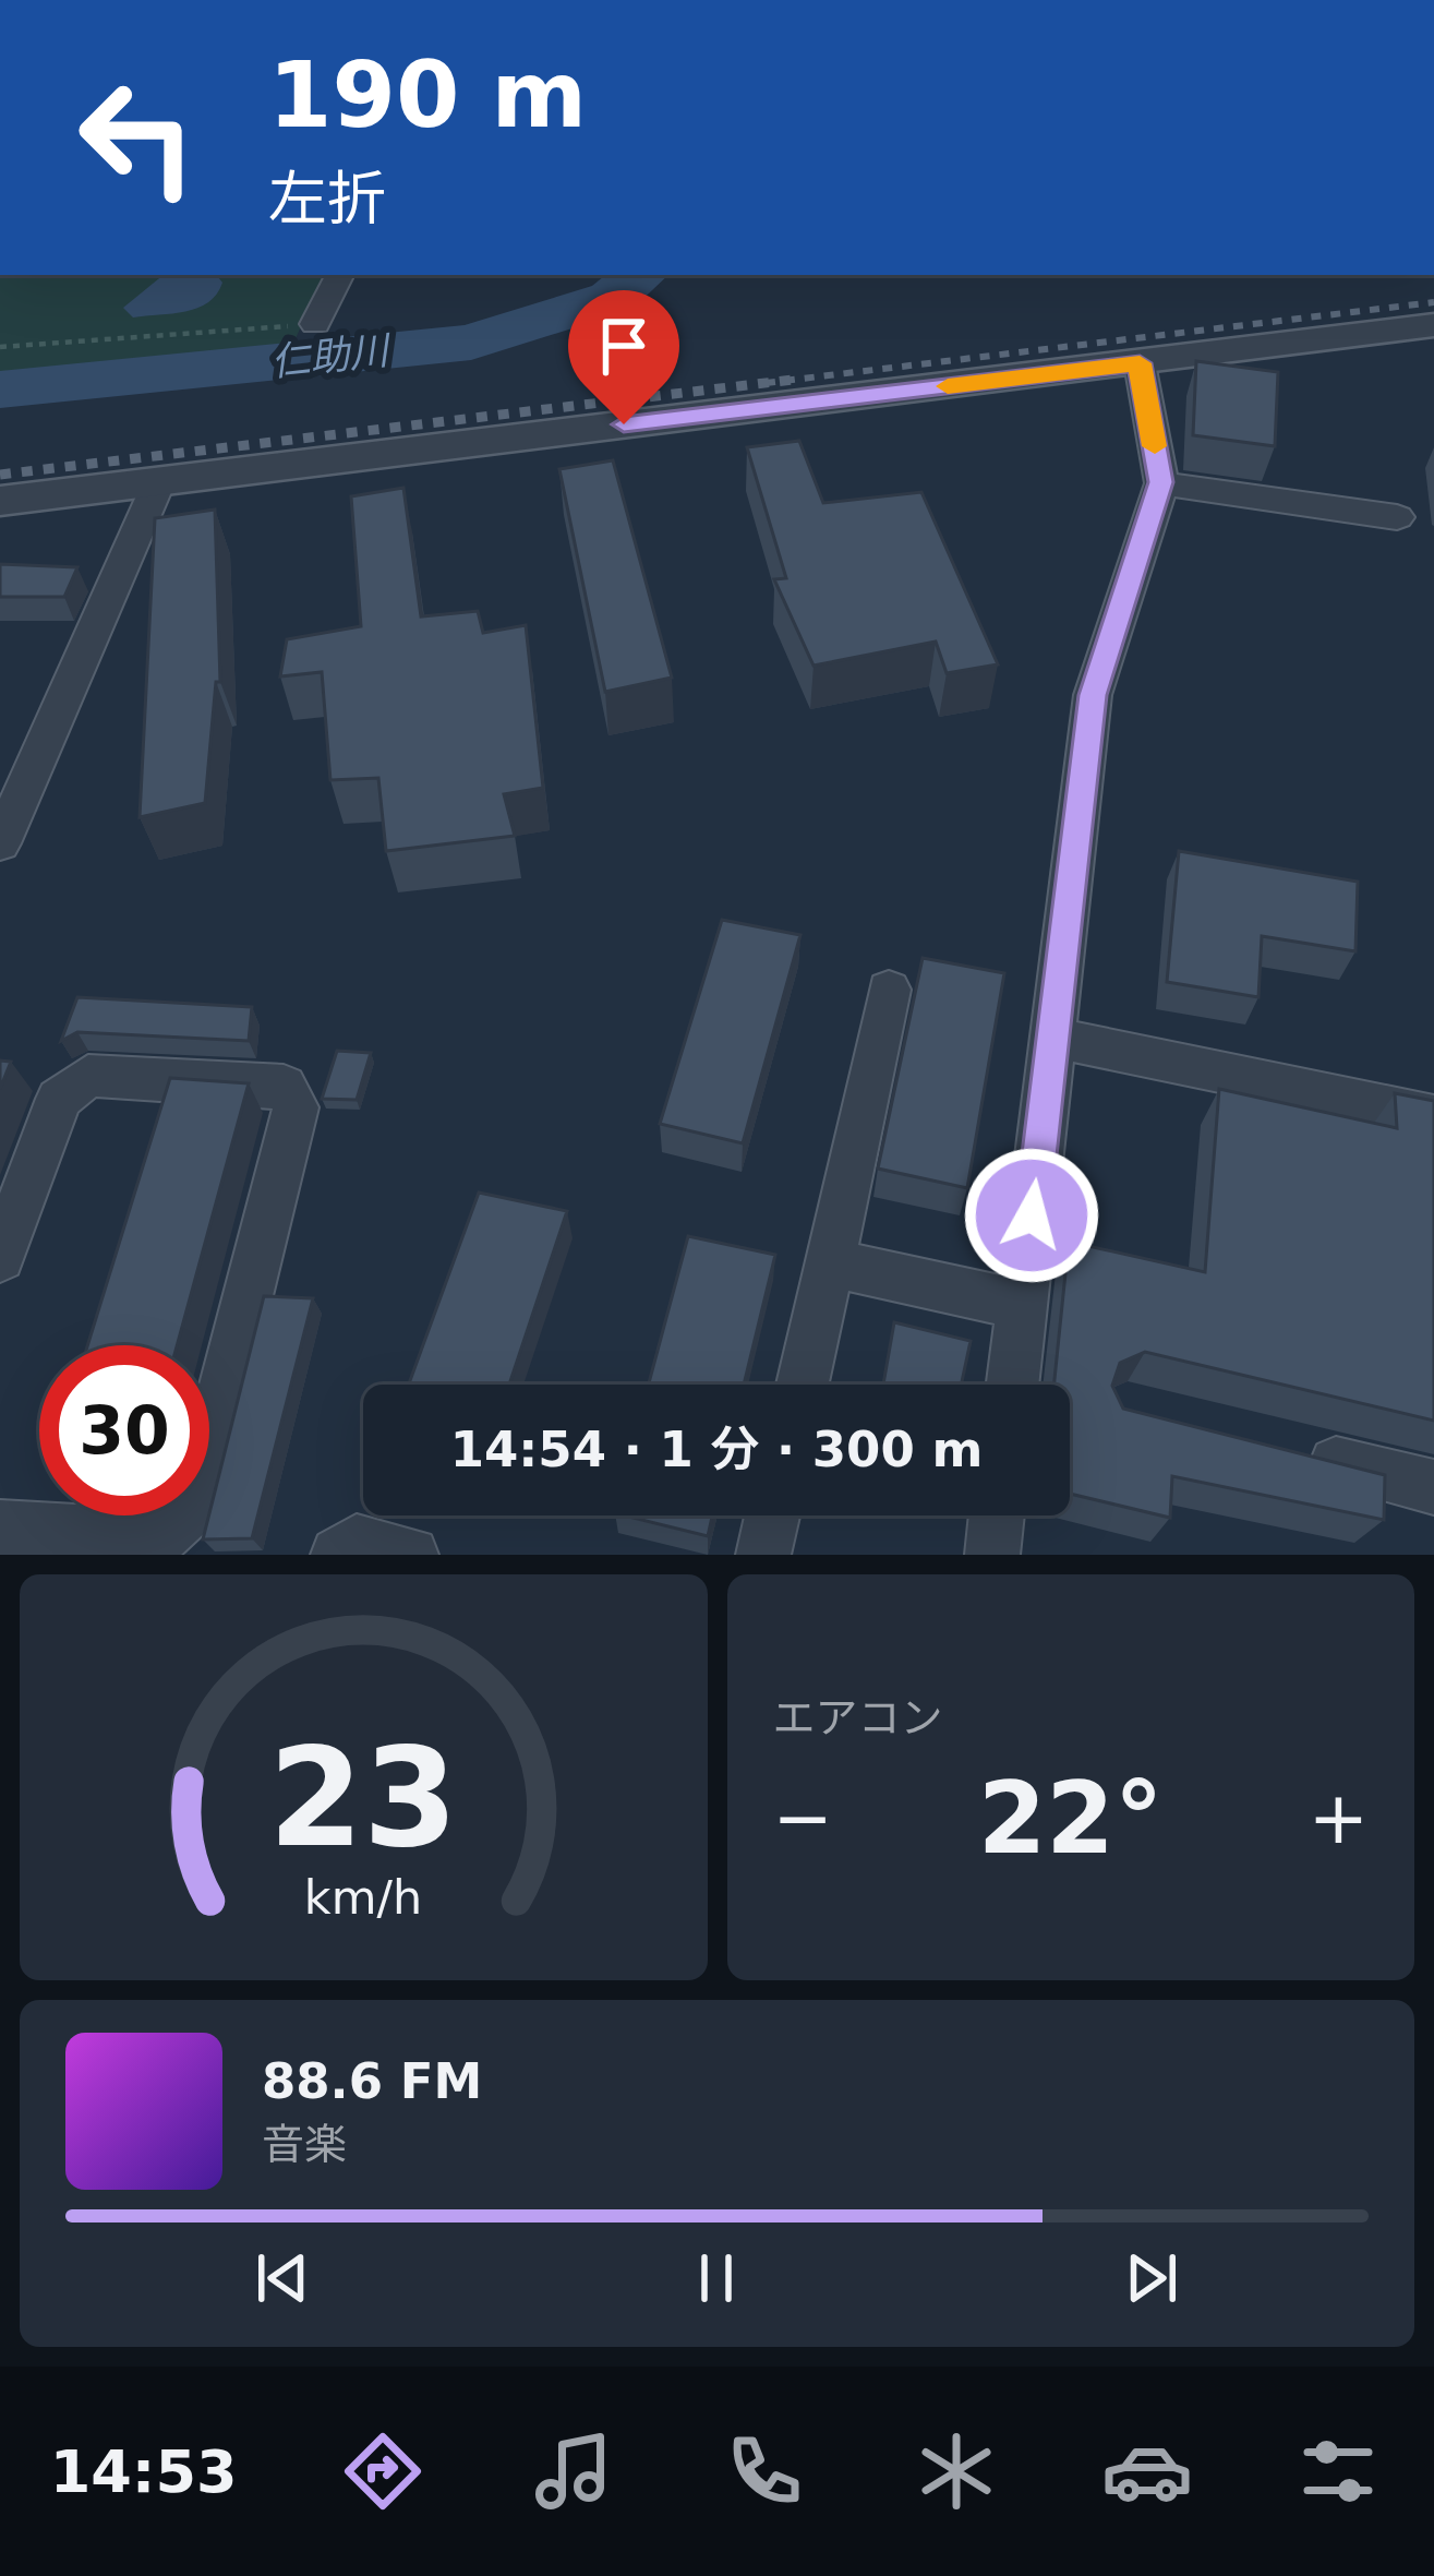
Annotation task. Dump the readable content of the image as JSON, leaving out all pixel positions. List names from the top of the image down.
{
  "water": ["仁助川"],
  "page": {
    "turn": ["190 m", "左折"],
    "limit": "30",
    "trip": "14:54 · 1 分 · 300 m",
    "tile": "エアコン",
    "heat": ["−", "22°", "+"],
    "song": ["88.6 FM", "音楽"],
    "tabs": "14:53",
    "gauge": ["23", "km/h"]
  }
}
